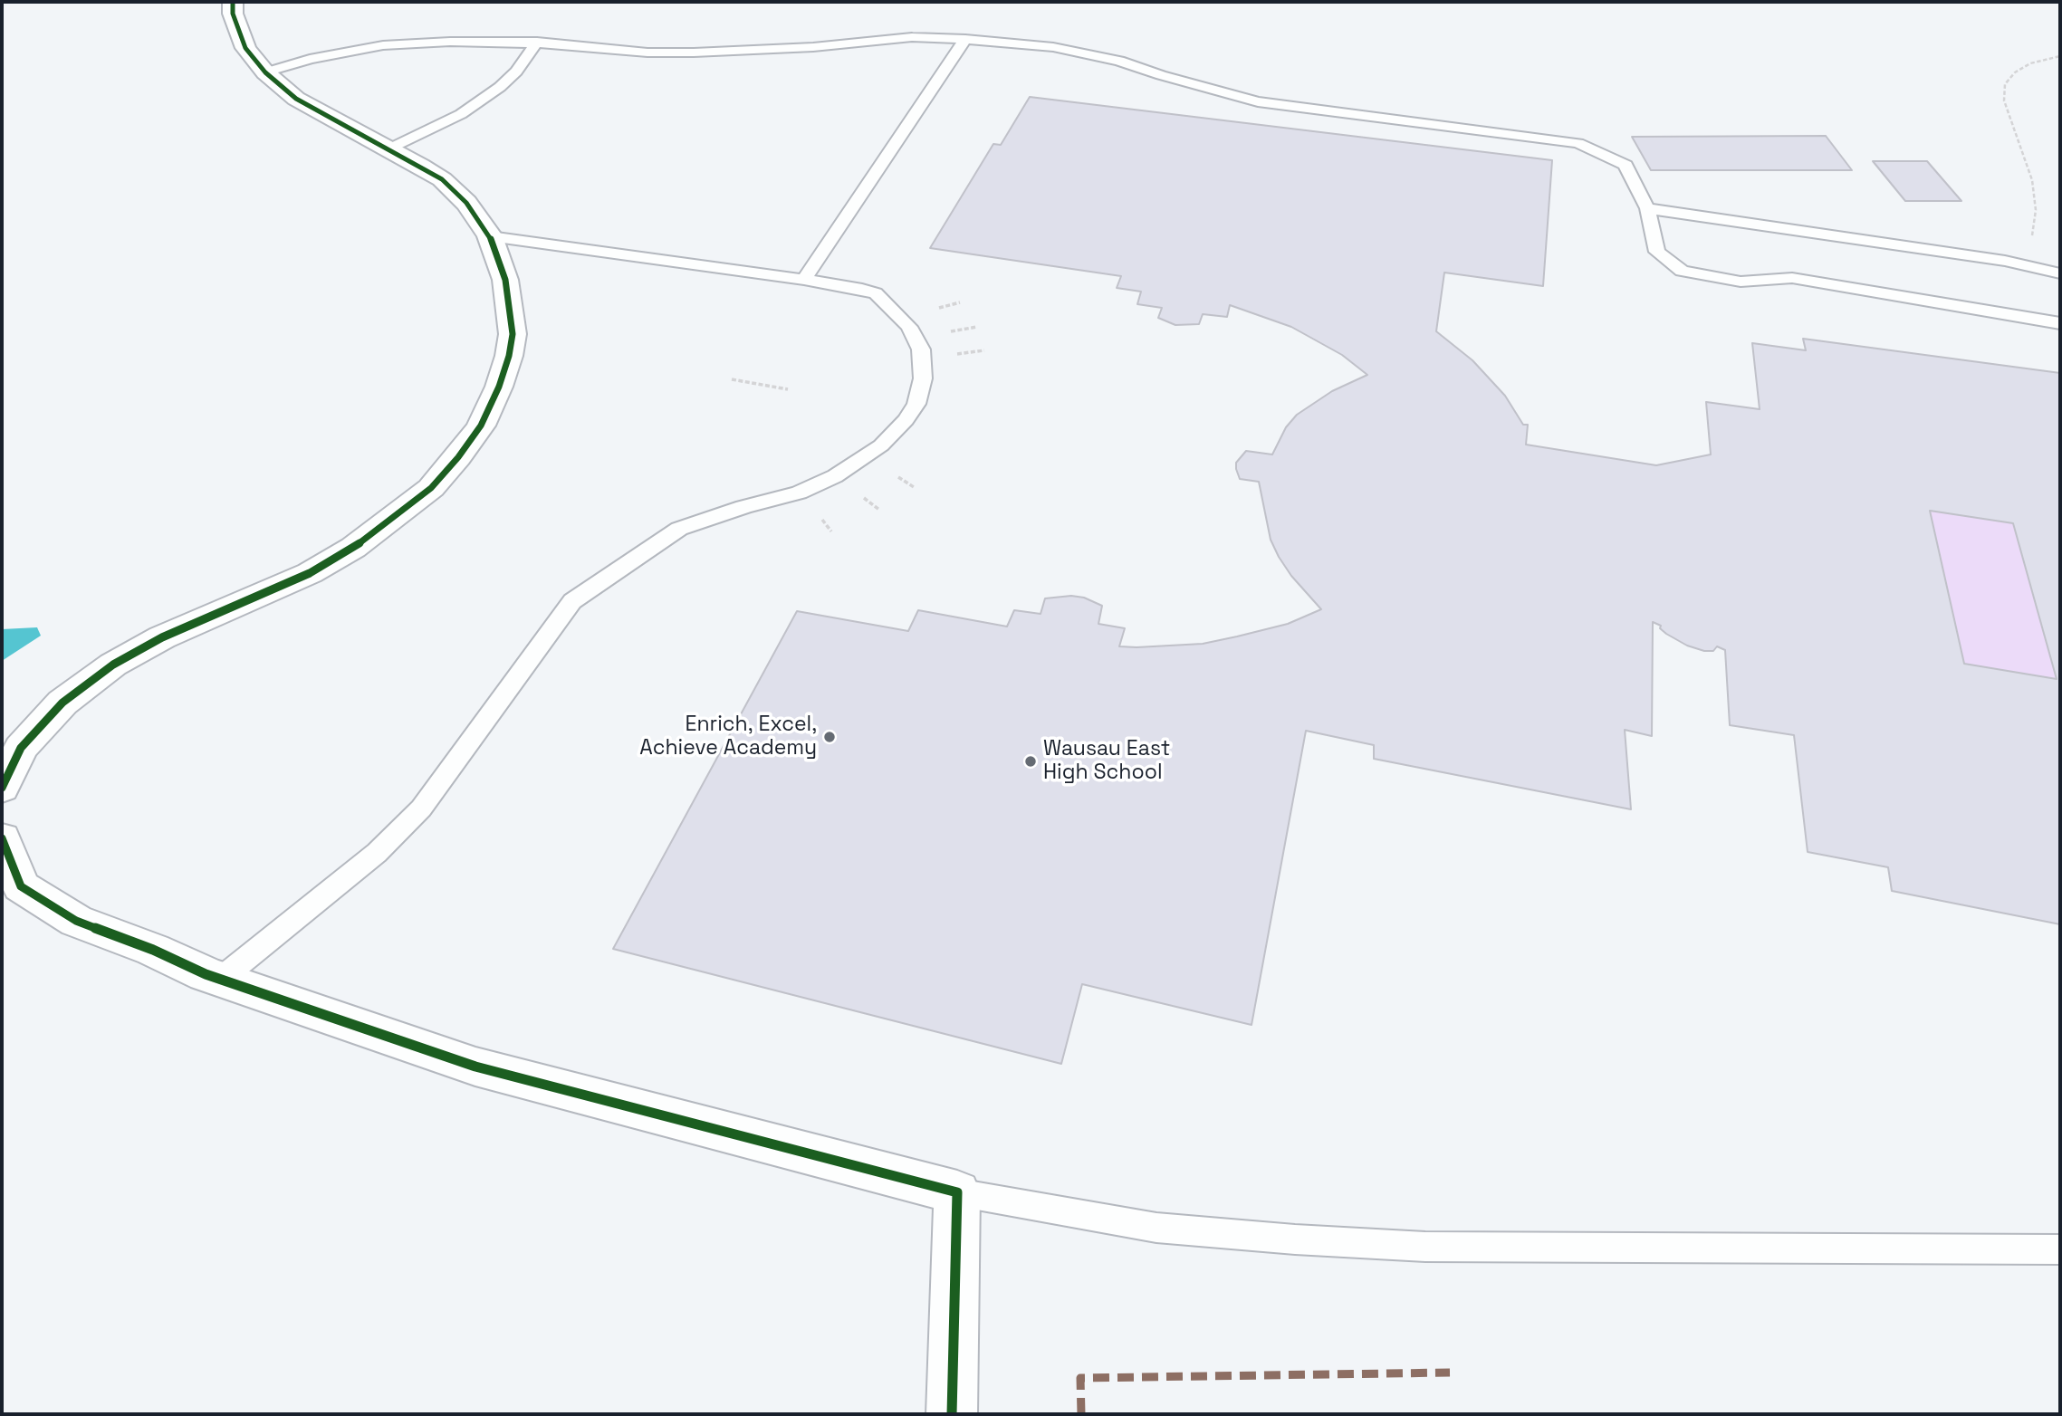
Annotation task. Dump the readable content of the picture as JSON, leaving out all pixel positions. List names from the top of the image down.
{
  "places": ["Enrich, Excel, Achieve Academy", "Wausau East High School"]
}
